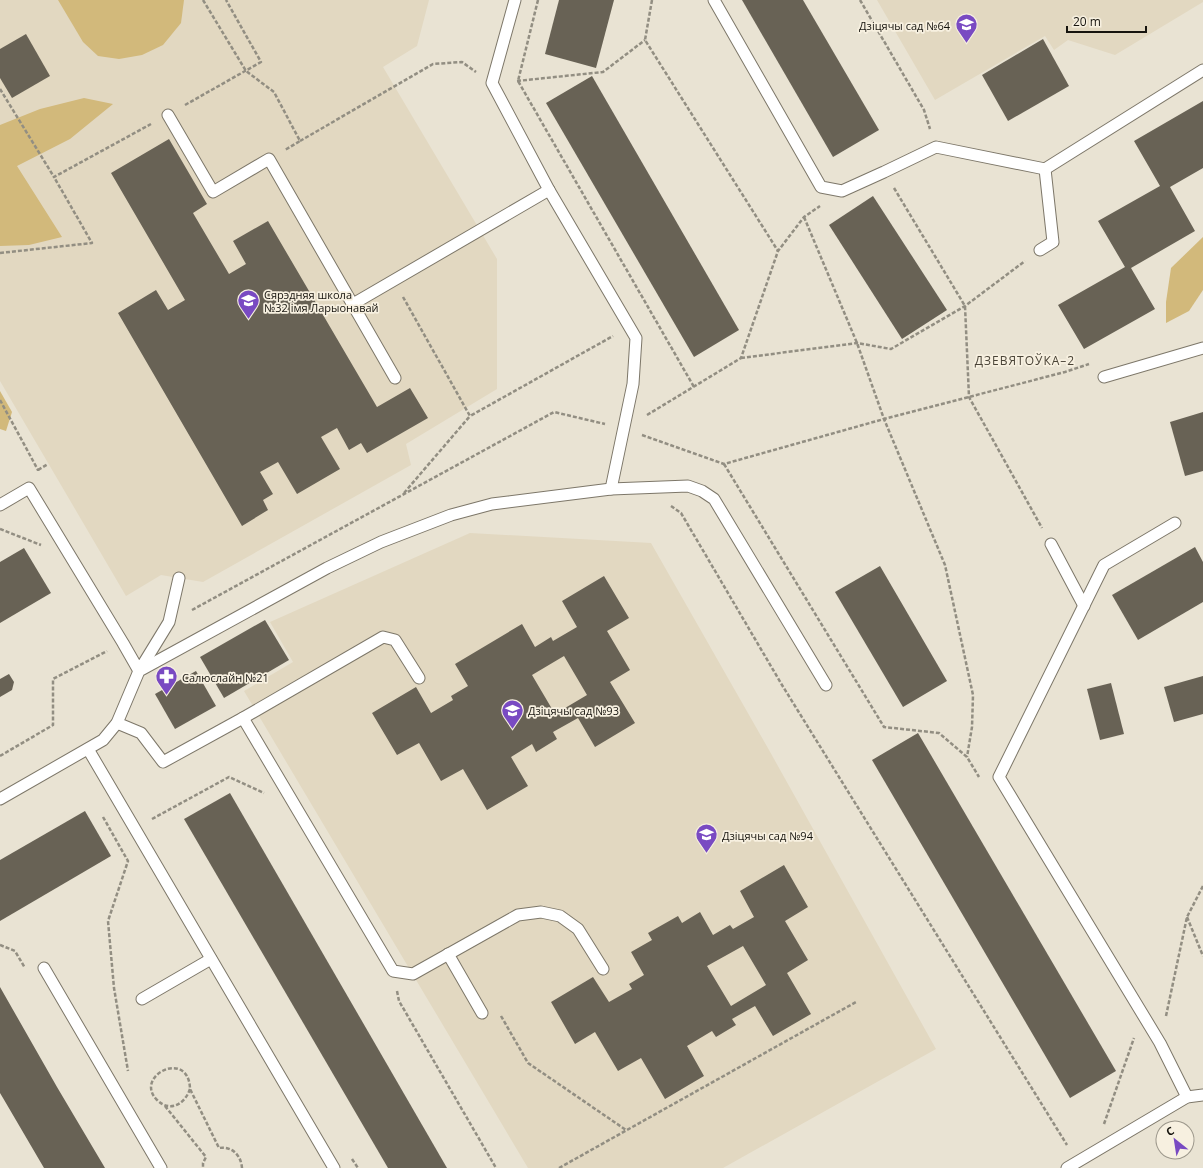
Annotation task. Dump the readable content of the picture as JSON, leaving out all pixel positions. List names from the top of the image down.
{
  "districts": ["ДЗЕВЯТОЎКА–2"],
  "places": {
    "school or university": [
      "Дзіцячы сад №64",
      "Сярэдняя школа №32 імя Ларыонавай",
      "Дзіцячы сад №93",
      "Дзіцячы сад №94"
    ],
    "pharmacy": ["Салюслайн №21"]
  },
  "scale_bar": "20 m",
  "north": "top left"
}
